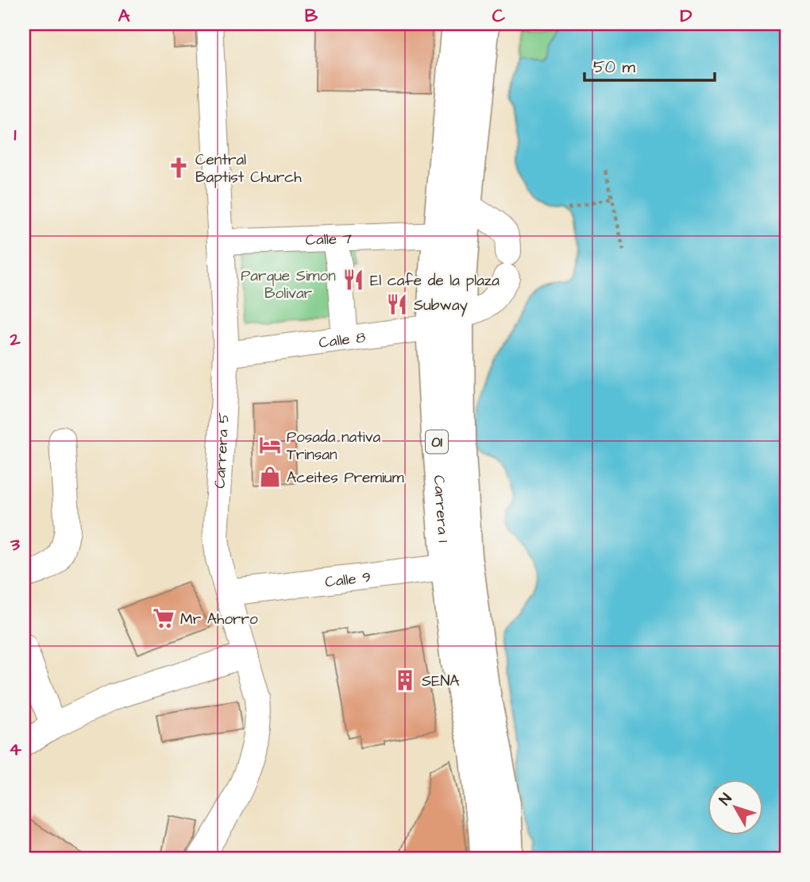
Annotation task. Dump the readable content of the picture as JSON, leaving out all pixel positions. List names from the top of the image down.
{
  "streets": {
    "highway": ["01", "Carrera 1"],
    "street": [
      "Calle 7",
      "Calle 8",
      "Carrera 5",
      "Calle 9"
    ]
  },
  "crossings": [
    ["Calle 7", "Carrera 5"],
    ["Calle 7", "Carrera 1"],
    ["Calle 8", "Carrera 5"],
    ["Calle 8", "Carrera 1"],
    ["Carrera 5", "Calle 9"],
    ["Carrera 1", "Calle 9"]
  ],
  "parks": ["Parque Simon Bolivar"],
  "places": {
    "church": ["Central Baptist Church"],
    "restaurant": ["El cafe de la plaza", "Subway"],
    "hotel": ["Posada nativa Trinsan"],
    "shop": ["Aceites Premium"],
    "supermarket": ["Mr Ahorro"],
    "building": ["SENA"]
  },
  "scale_bar": "50 m",
  "north": "top left",
  "grid": {
    "columns": [
      "A",
      "B",
      "C",
      "D"
    ],
    "rows": [
      "1",
      "2",
      "3",
      "4"
    ]
  }
}
